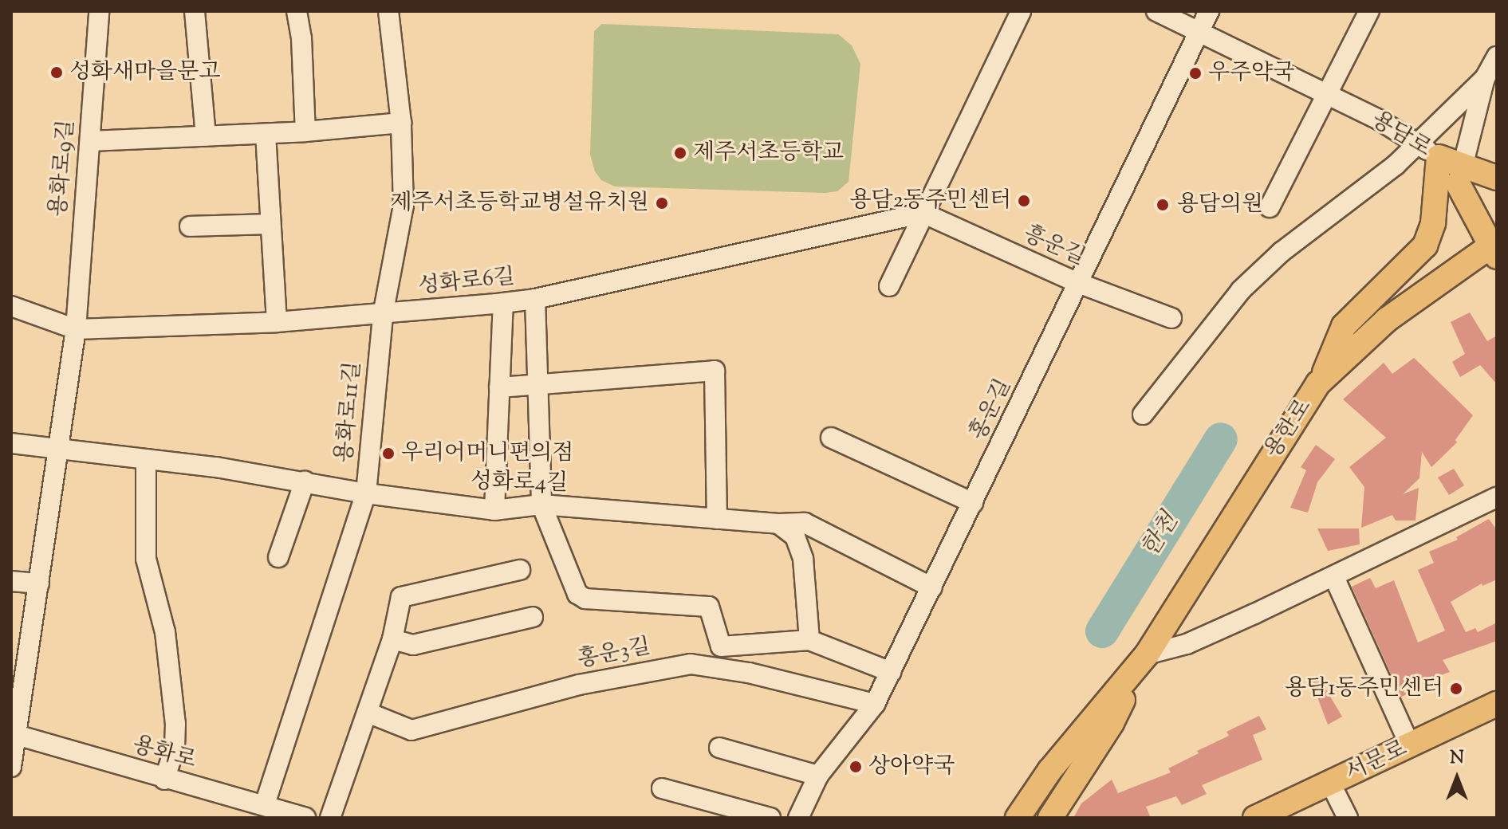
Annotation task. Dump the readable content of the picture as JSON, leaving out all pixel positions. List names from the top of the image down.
{
  "streets": {
    "main road": ["용한로", "서문로"],
    "street": [
      "용담로",
      "용화로9길",
      "흥운길",
      "성화로6길",
      "홍운길",
      "용화로11길",
      "성화로4길",
      "홍운3길",
      "용화로"
    ]
  },
  "crossings": [
    ["용담로", "홍운길"],
    ["용화로9길", "성화로6길"],
    ["용화로9길", "성화로4길"],
    ["용화로9길", "용화로"],
    ["흥운길", "성화로6길"],
    ["흥운길", "홍운길"],
    ["성화로6길", "용화로11길"],
    ["홍운길", "성화로4길"],
    ["홍운길", "홍운3길"],
    ["용화로11길", "성화로4길"],
    ["용화로11길", "용화로"]
  ],
  "water": ["한천"],
  "places": [
    "성화새마을문고",
    "우주약국",
    "제주서초등학교",
    "용담2동주민센터",
    "제주서초등학교병설유치원",
    "용담의원",
    "우리어머니편의점",
    "용담1동주민센터",
    "상아약국"
  ],
  "north": "top"
}
